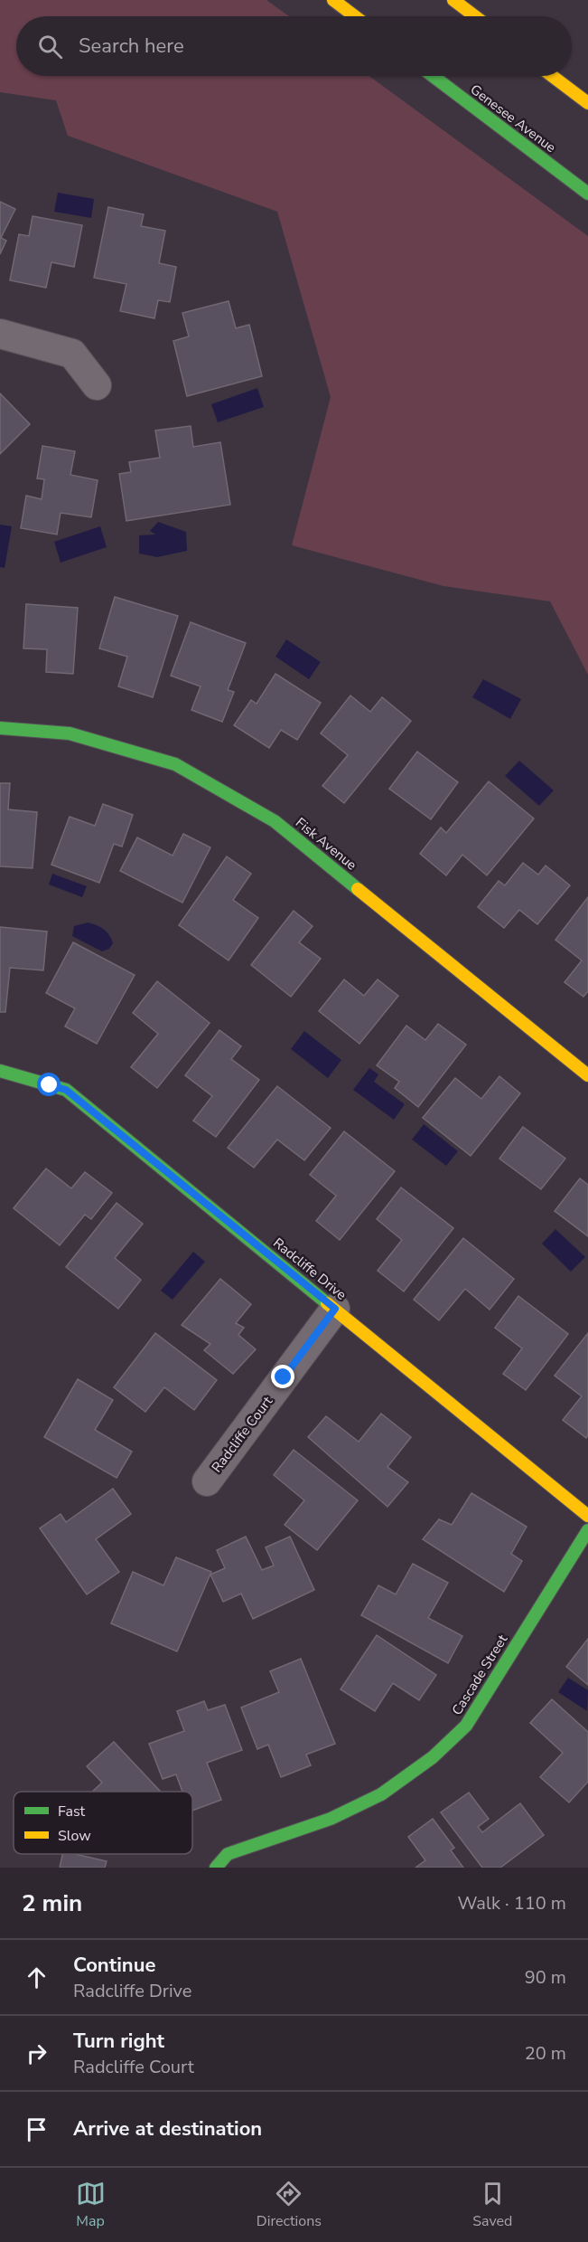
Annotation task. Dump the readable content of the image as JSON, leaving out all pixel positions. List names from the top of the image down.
{
  "streets": {
    "street": [
      "Genesee Avenue",
      "Fisk Avenue",
      "Radcliffe Drive",
      "Radcliffe Court",
      "Cascade Street"
    ]
  },
  "crossings": [
    ["Radcliffe Drive", "Radcliffe Court"]
  ],
  "legend": ["Fast", "Slow"],
  "page": {
    "search": "Search here",
    "heading": ["2 min", "Walk · 110 m"],
    "list": [
      ["Continue", "Radcliffe Drive", "90 m"],
      ["Turn right", "Radcliffe Court", "20 m"],
      "Arrive at destination"
    ],
    "nav": ["Map", "Directions", "Saved"]
  }
}
